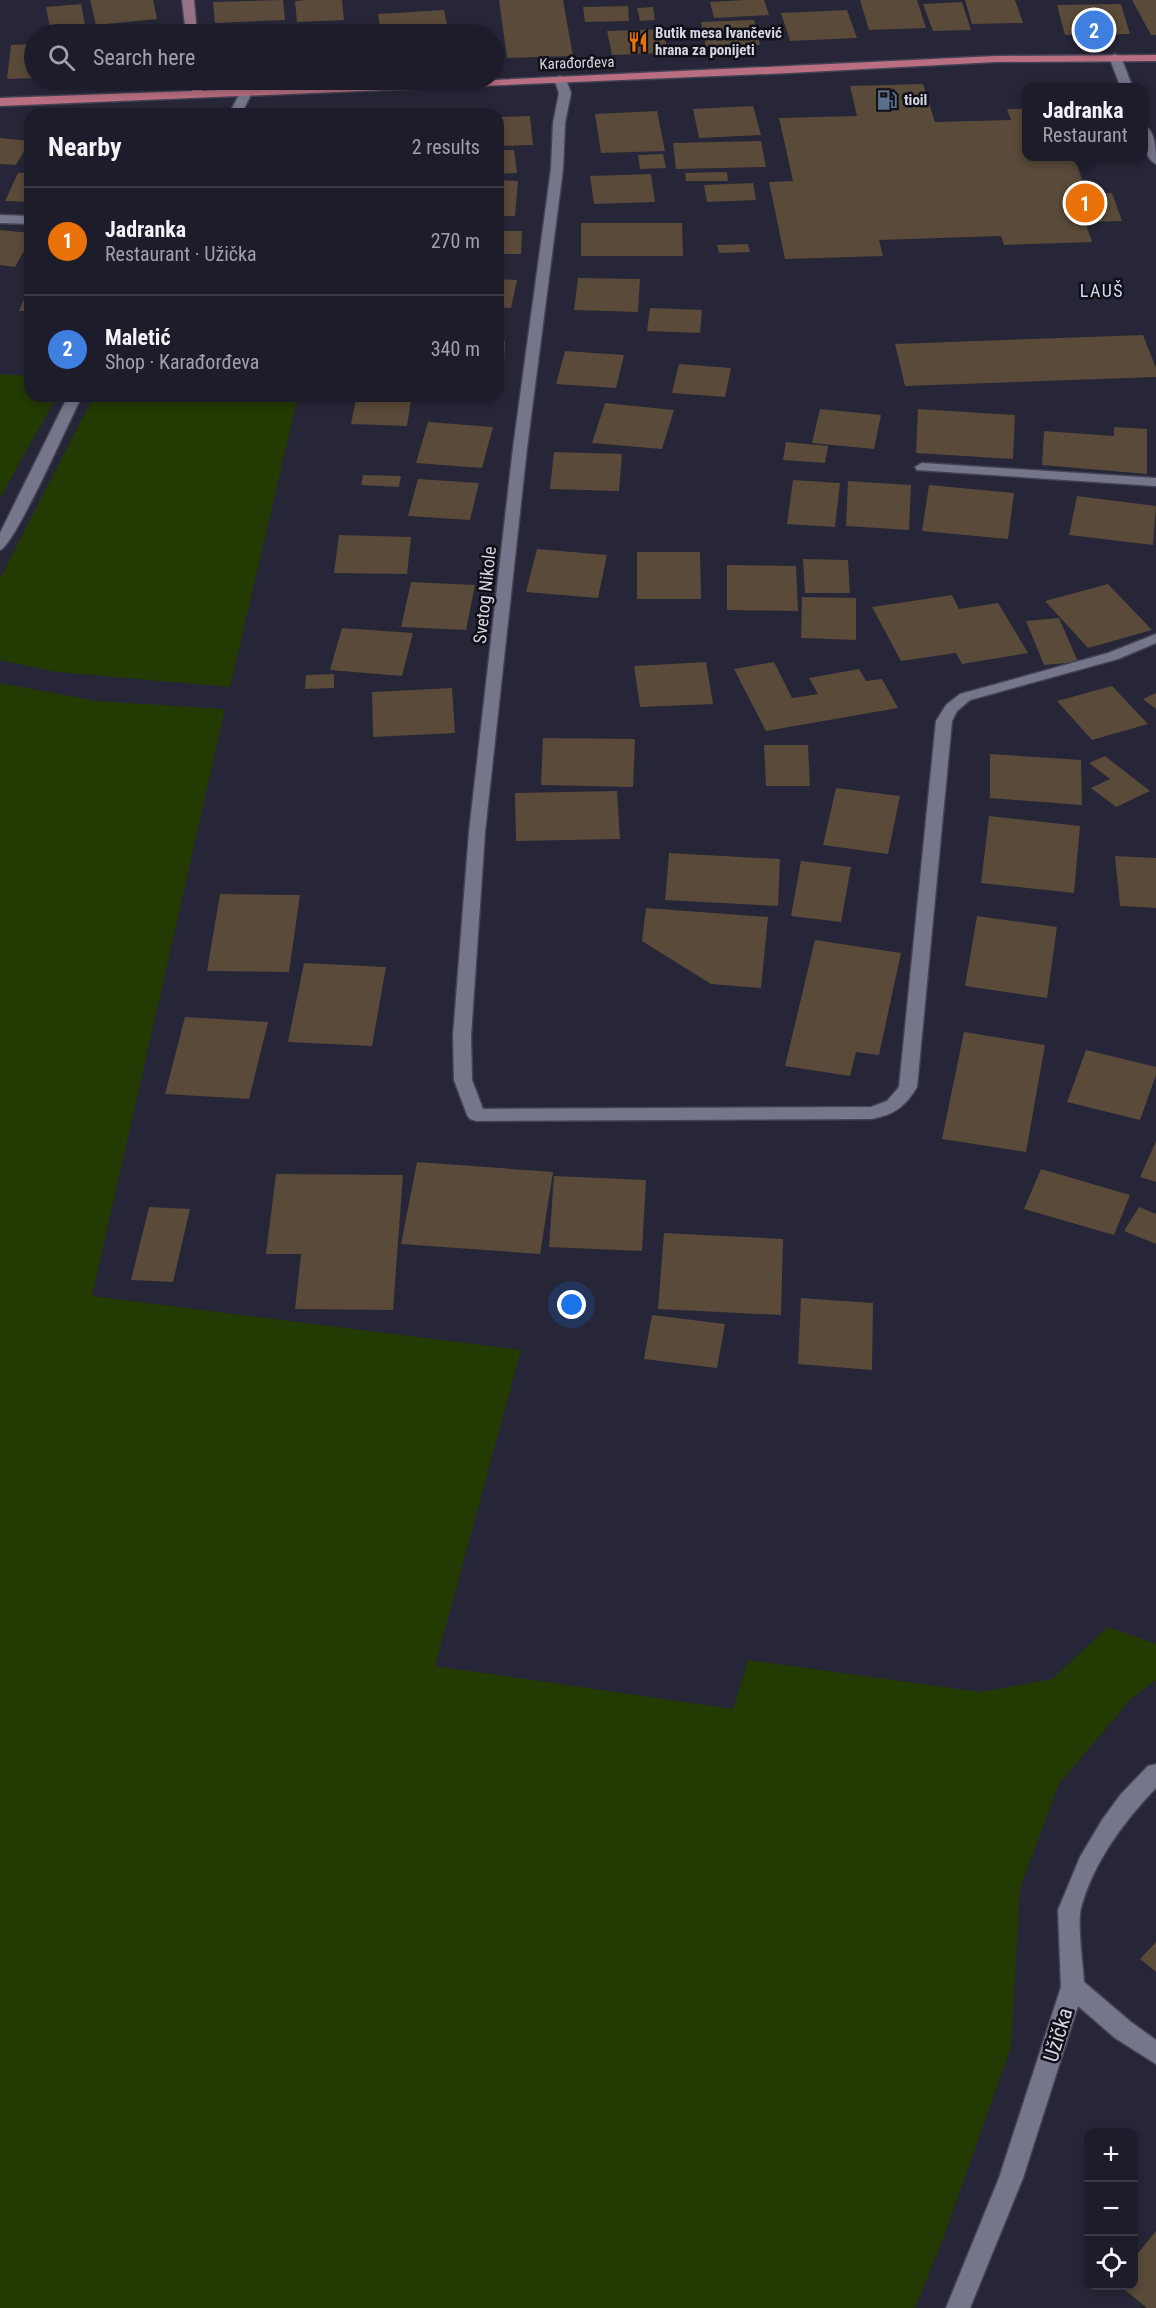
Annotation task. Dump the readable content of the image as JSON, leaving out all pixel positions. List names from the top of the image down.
{
  "streets": {
    "main road": ["Karađorđeva"],
    "street": ["Svetog Nikole", "Užička"]
  },
  "crossings": [
    ["Karađorđeva", "Svetog Nikole"]
  ],
  "districts": ["LAUŠ"],
  "places": {
    "restaurant": ["Butik mesa Ivančević hrana za ponijeti"],
    "fuel station": ["tioil"]
  },
  "page": {
    "pins": ["2", "1"],
    "search": "Search here",
    "popup": ["Jadranka", "Restaurant"],
    "heading": ["Nearby", "2 results"],
    "list": [
      {
        "mark": "1",
        "name": "Jadranka",
        "note": "Restaurant · Užička",
        "value": "270 m"
      },
      {
        "mark": "2",
        "name": "Maletić",
        "note": "Shop · Karađorđeva",
        "value": "340 m"
      }
    ],
    "map_buttons": ["+", "−"]
  }
}
